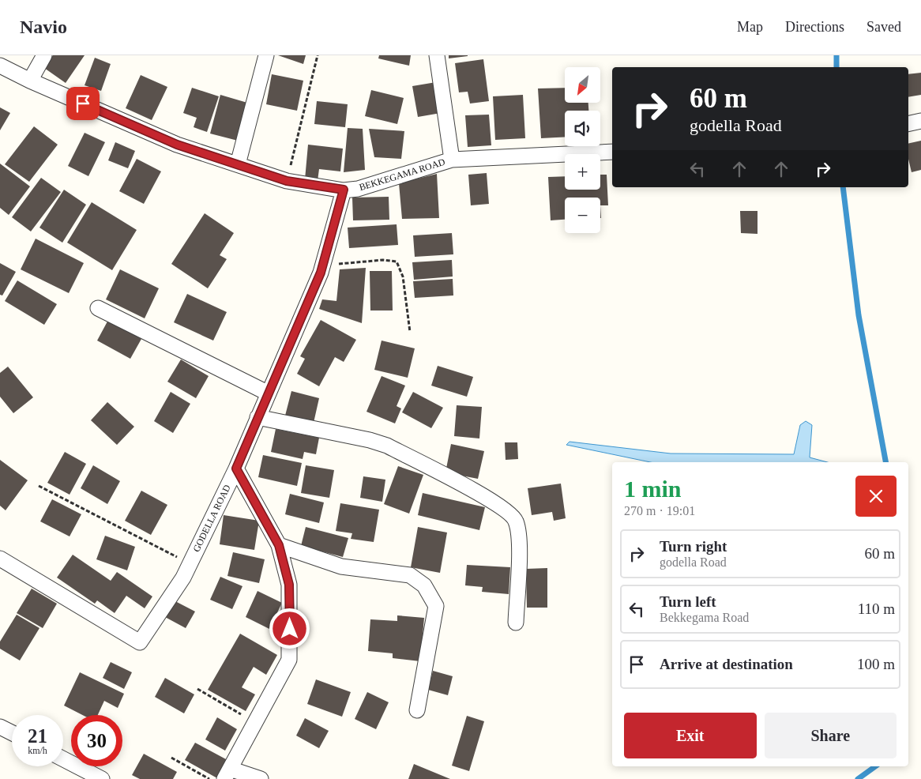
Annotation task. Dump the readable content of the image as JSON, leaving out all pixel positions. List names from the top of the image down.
{
  "streets": {
    "street": ["BEKKEGAMA ROAD", "GODELLA ROAD"]
  },
  "crossings": [
    ["BEKKEGAMA ROAD", "GODELLA ROAD"]
  ],
  "north": "bottom left",
  "page": {
    "header": "Navio",
    "nav": ["Map", "Directions", "Saved"],
    "map_buttons": ["+", "−"],
    "turn": ["60 m", "godella Road"],
    "heading": ["1 min", "270 m · 19:01"],
    "list": [
      {
        "name": "Turn right",
        "note": "godella Road",
        "value": "60 m"
      },
      {
        "name": "Turn left",
        "note": "Bekkegama Road",
        "value": "110 m"
      },
      {
        "name": "Arrive at destination",
        "value": "100 m"
      }
    ],
    "buttons": ["Exit", "Share"],
    "speed": "21 km/h",
    "limit": "30"
  }
}
